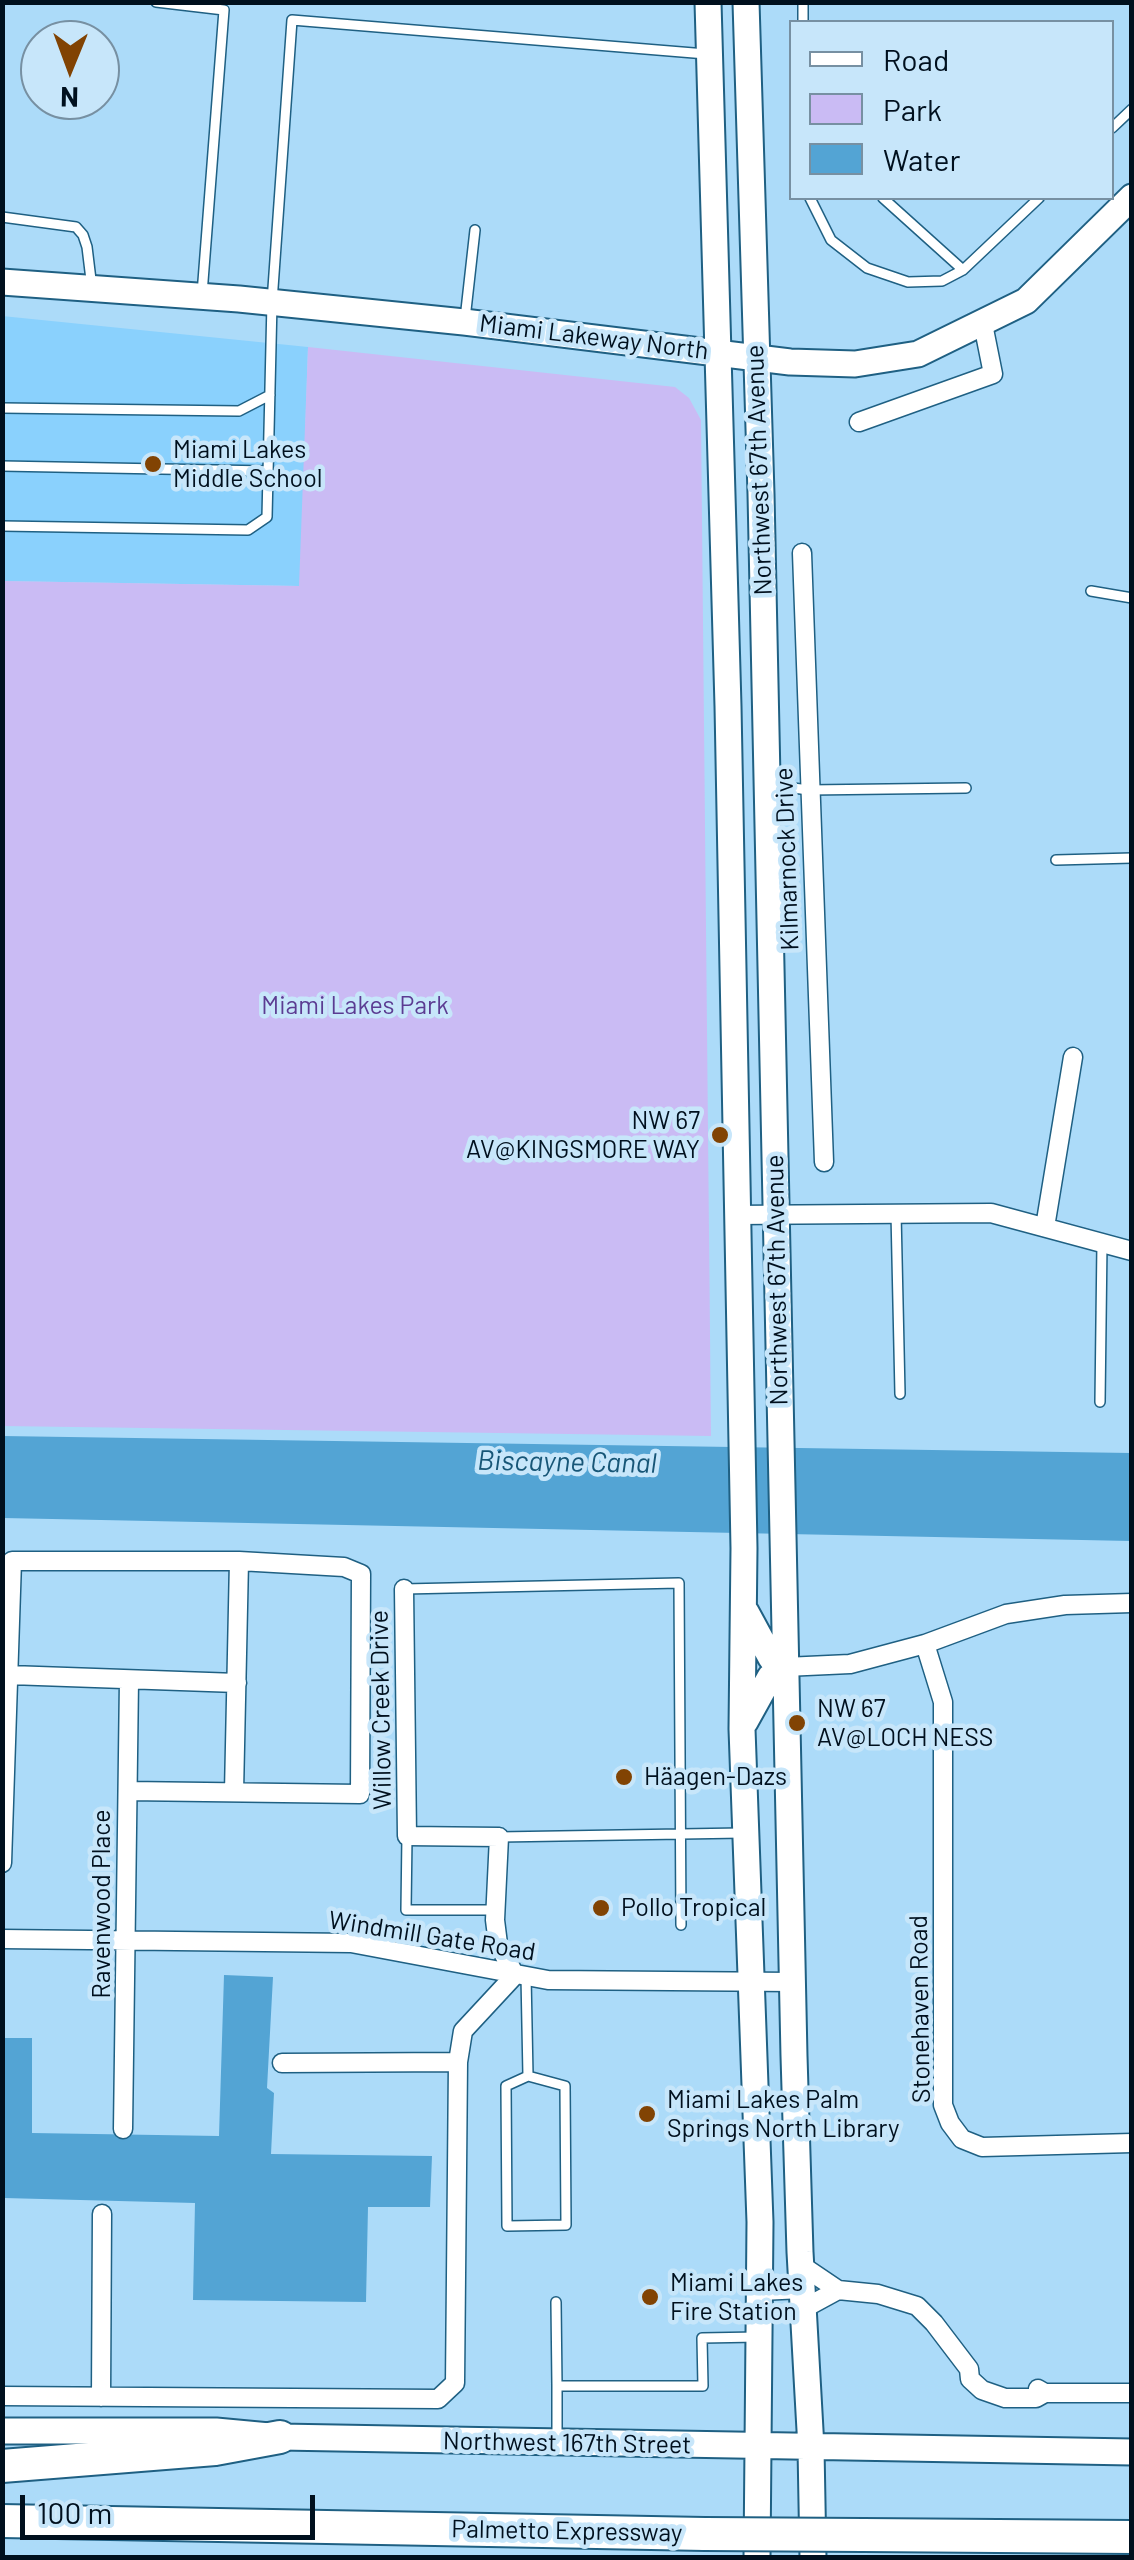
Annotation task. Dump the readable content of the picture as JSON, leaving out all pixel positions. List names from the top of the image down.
{
  "streets": {
    "highway": ["Palmetto Expressway"],
    "main road": ["Miami Lakeway North", "Northwest 67th Avenue", "Northwest 167th Street"],
    "street": [
      "Kilmarnock Drive",
      "Willow Creek Drive",
      "Ravenwood Place",
      "Windmill Gate Road",
      "Stonehaven Road"
    ]
  },
  "crossings": [
    ["Miami Lakeway North", "Northwest 67th Avenue"],
    ["Northwest 67th Avenue", "Windmill Gate Road"],
    ["Northwest 67th Avenue", "Northwest 167th Street"],
    ["Ravenwood Place", "Windmill Gate Road"]
  ],
  "water": ["Biscayne Canal"],
  "parks": ["Miami Lakes Park"],
  "places": [
    "Miami Lakes Middle School",
    "NW 67 AV@KINGSMORE WAY",
    "NW 67 AV@LOCH NESS",
    "Häagen-Dazs",
    "Pollo Tropical",
    "Miami Lakes Palm Springs North Library",
    "Miami Lakes Fire Station"
  ],
  "legend": ["Road", "Park", "Water"],
  "scale_bar": "100 m",
  "north": "bottom"
}
